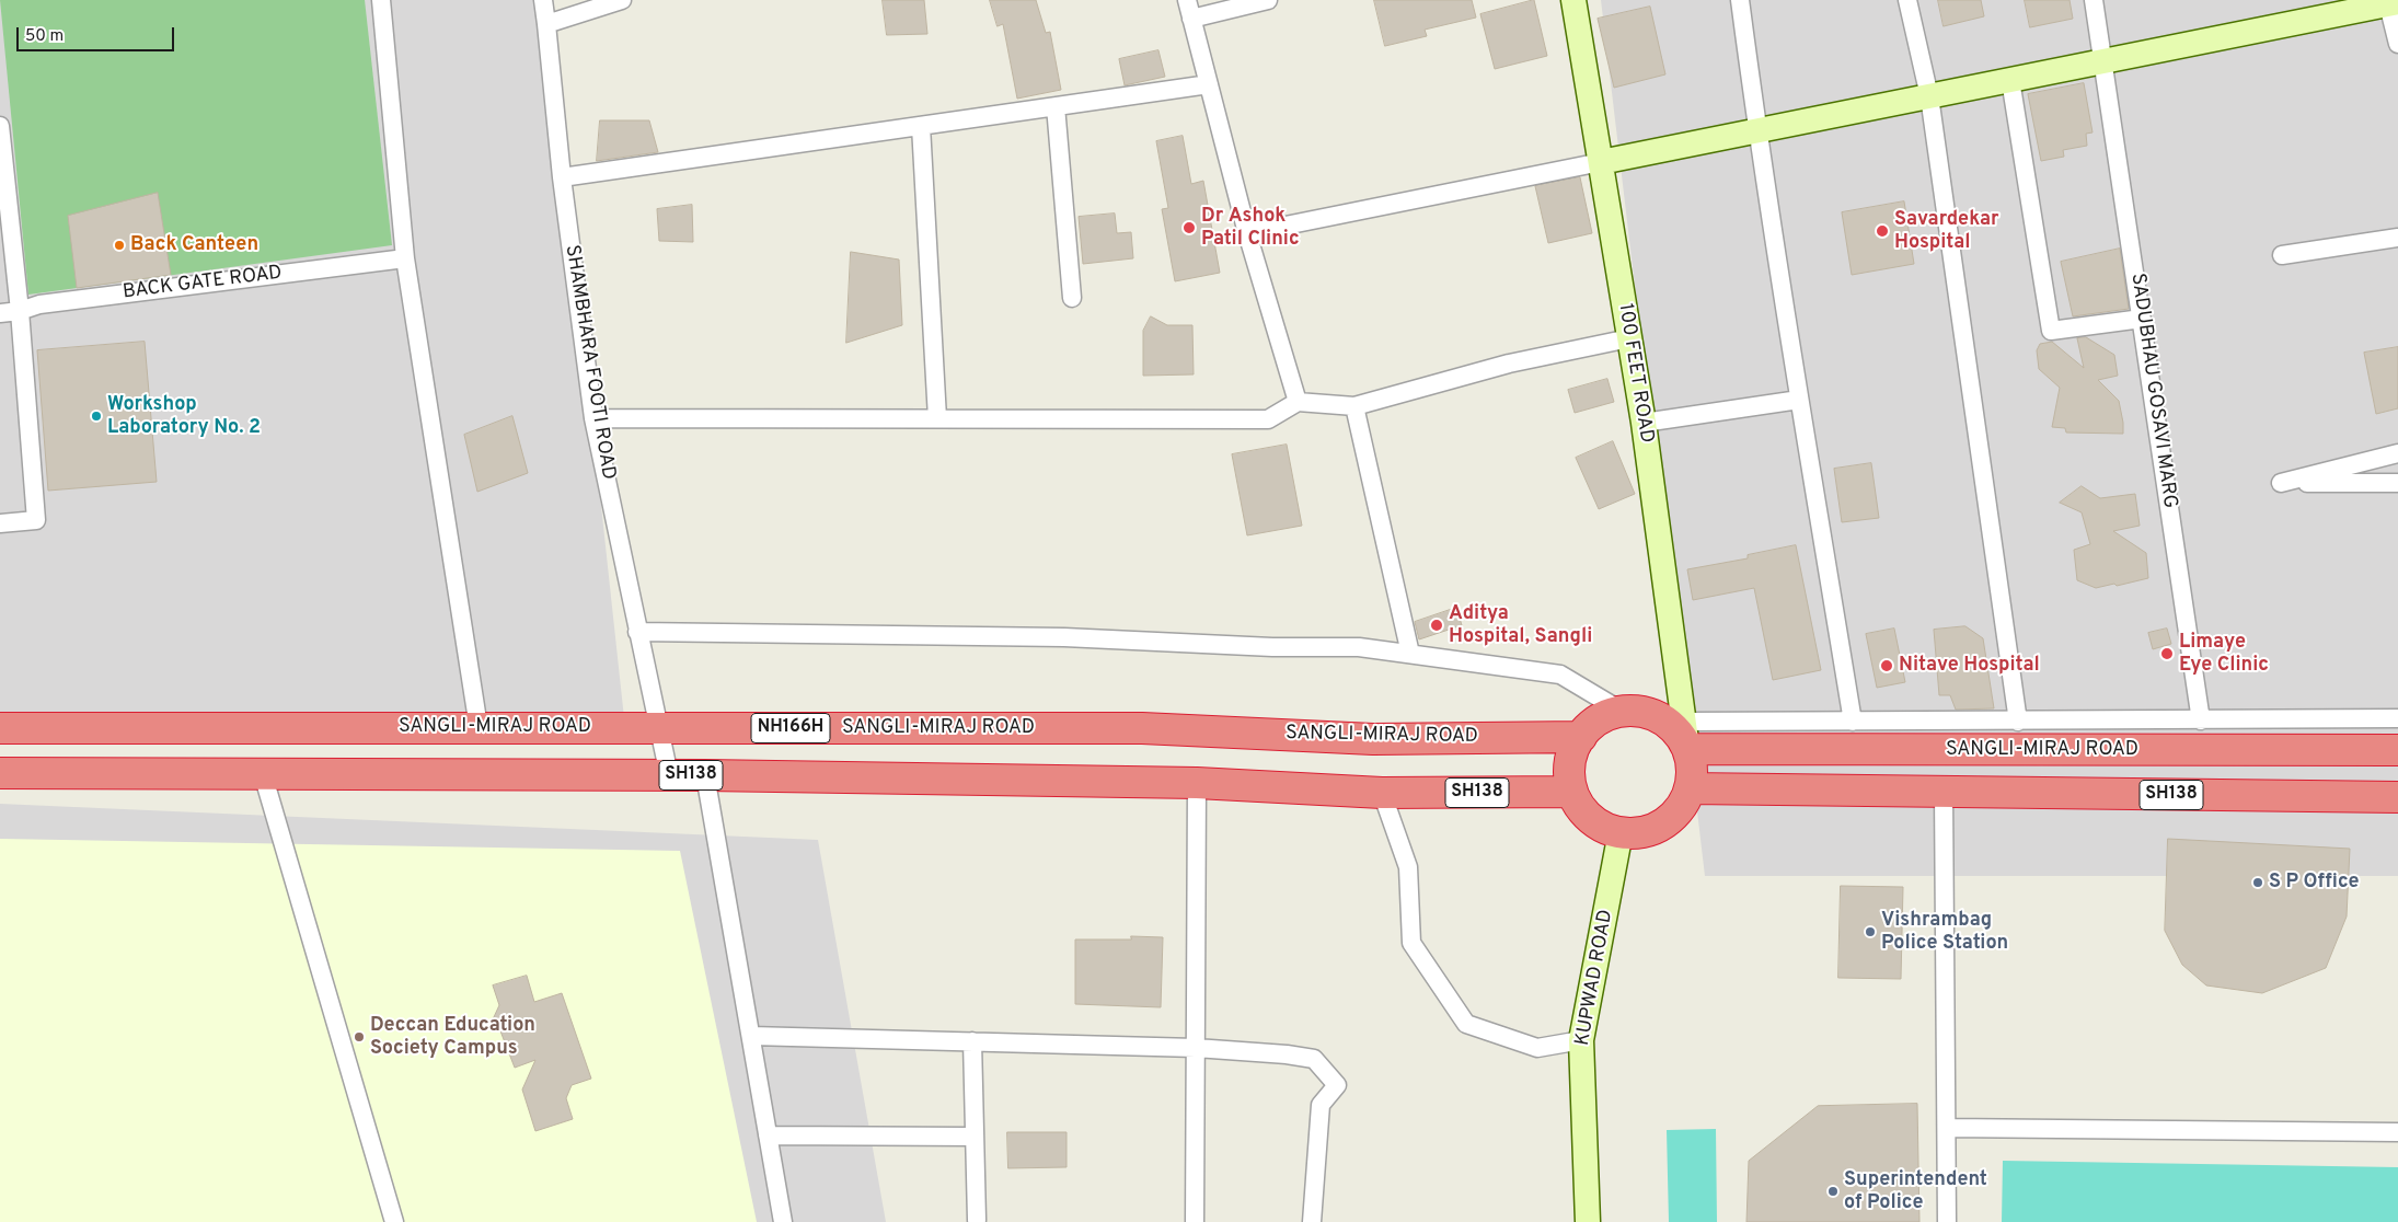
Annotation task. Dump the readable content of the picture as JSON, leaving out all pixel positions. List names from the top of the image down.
{
  "streets": {
    "highway": ["SANGLI-MIRAJ ROAD", "NH166H", "SH138"],
    "main road": ["100 FEET ROAD", "KUPWAD ROAD"],
    "street": ["BACK GATE ROAD", "SHAMBHARA FOOTI ROAD", "SADUBHAU GOSAVI MARG"]
  },
  "crossings": [
    ["SHAMBHARA FOOTI ROAD", "SANGLI-MIRAJ ROAD"],
    ["SHAMBHARA FOOTI ROAD", "SH138"],
    ["100 FEET ROAD", "SANGLI-MIRAJ ROAD"],
    ["100 FEET ROAD", "SH138"],
    ["100 FEET ROAD", "KUPWAD ROAD"],
    ["SANGLI-MIRAJ ROAD", "SH138"],
    ["SANGLI-MIRAJ ROAD", "KUPWAD ROAD"],
    ["SH138", "KUPWAD ROAD"]
  ],
  "places": [
    "Dr Ashok Patil Clinic",
    "Savardekar Hospital",
    "Back Canteen",
    "Workshop Laboratory No. 2",
    "Aditya Hospital, Sangli",
    "Limaye Eye Clinic",
    "Nitave Hospital",
    "S P Office",
    "Vishrambag Police Station",
    "Deccan Education Society Campus",
    "Superintendent of Police"
  ],
  "scale_bar": "50 m"
}
